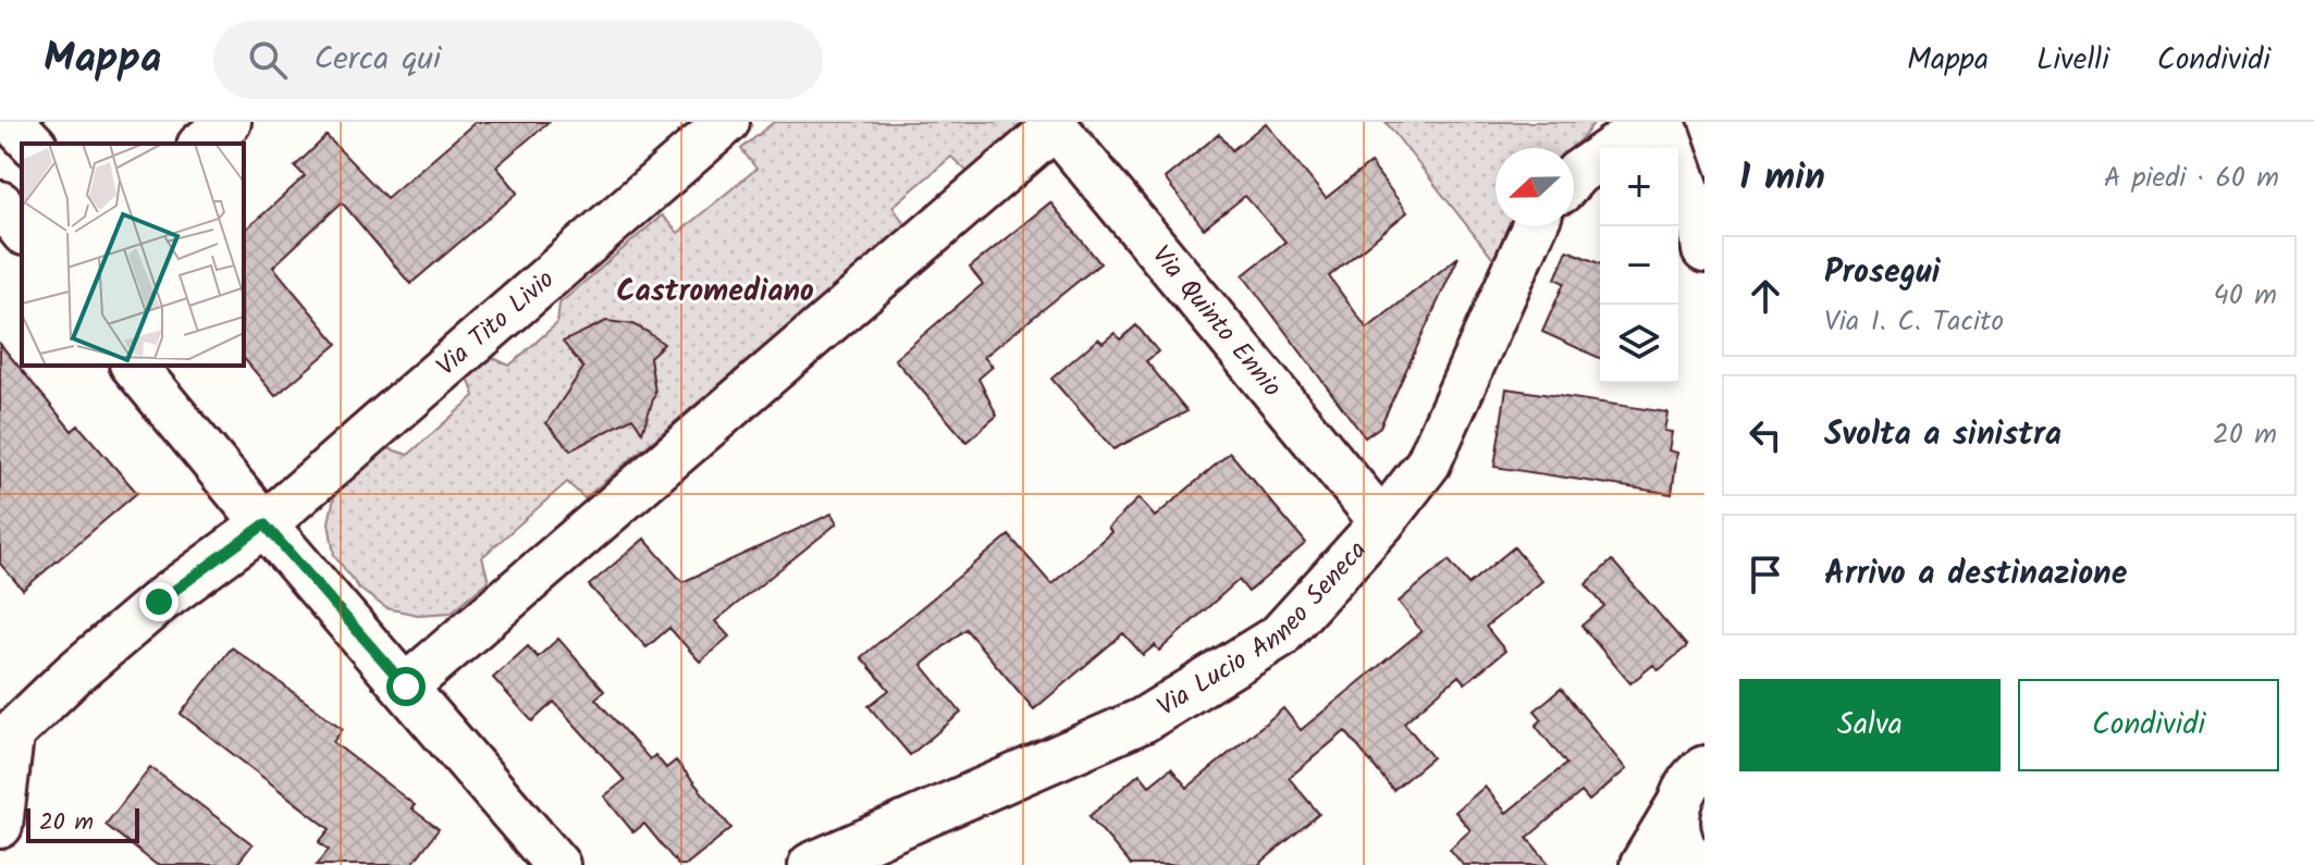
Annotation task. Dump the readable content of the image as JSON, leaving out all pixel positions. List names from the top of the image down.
{
  "streets": {
    "street": ["Via Quinto Ennio", "Via Tito Livio", "Via Lucio Anneo Seneca"]
  },
  "crossings": [
    ["Via Quinto Ennio", "Via Lucio Anneo Seneca"]
  ],
  "districts": ["Castromediano"],
  "scale_bar": "20 m",
  "north": "left",
  "page": {
    "header": "Mappa",
    "search": "Cerca qui",
    "nav": ["Mappa", "Livelli", "Condividi"],
    "heading": ["1 min", "A piedi · 60 m"],
    "map_buttons": ["+", "−"],
    "list": [
      ["Prosegui", "Via I. C. Tacito", "40 m"],
      ["Svolta a sinistra", "20 m"],
      "Arrivo a destinazione"
    ],
    "buttons": ["Salva", "Condividi"],
    "scale": "20 m"
  }
}
